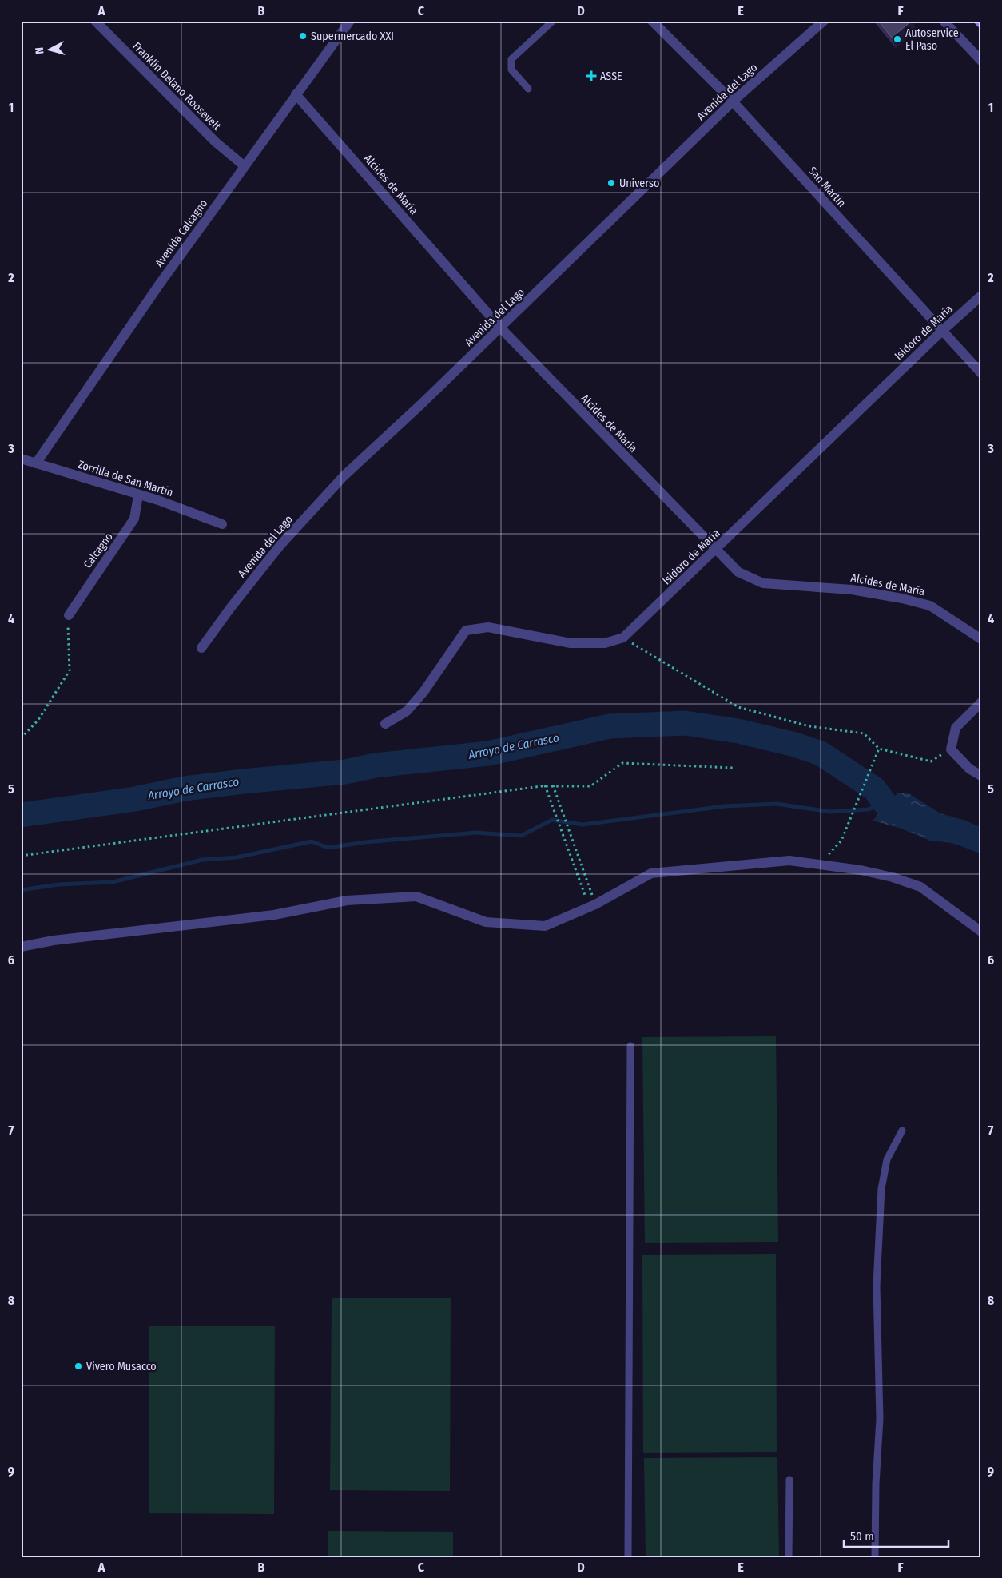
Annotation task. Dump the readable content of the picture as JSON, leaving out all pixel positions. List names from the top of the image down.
{
  "streets": {
    "street": [
      "Franklin Delano Roosevelt",
      "Avenida del Lago",
      "Alcides de María",
      "San Martín",
      "Avenida Calcagno",
      "Isidoro de María",
      "Zorrilla de San Martín",
      "Calcagno"
    ]
  },
  "crossings": [
    ["Franklin Delano Roosevelt", "Avenida Calcagno"],
    ["Avenida del Lago", "Alcides de María"],
    ["Avenida del Lago", "San Martín"],
    ["Alcides de María", "Avenida Calcagno"],
    ["Alcides de María", "Isidoro de María"],
    ["San Martín", "Isidoro de María"],
    ["Avenida Calcagno", "Zorrilla de San Martín"],
    ["Zorrilla de San Martín", "Calcagno"]
  ],
  "water": ["Arroyo de Carrasco"],
  "places": {
    "other": [
      "Supermercado XXI",
      "Autoservice El Paso",
      "Universo",
      "Vivero Musacco"
    ],
    "health": ["ASSE"]
  },
  "scale_bar": "50 m",
  "north": "left",
  "grid": {
    "columns": [
      "A",
      "B",
      "C",
      "D",
      "E",
      "F"
    ],
    "rows": [
      "1",
      "2",
      "3",
      "4",
      "5",
      "6",
      "7",
      "8",
      "9"
    ]
  }
}
